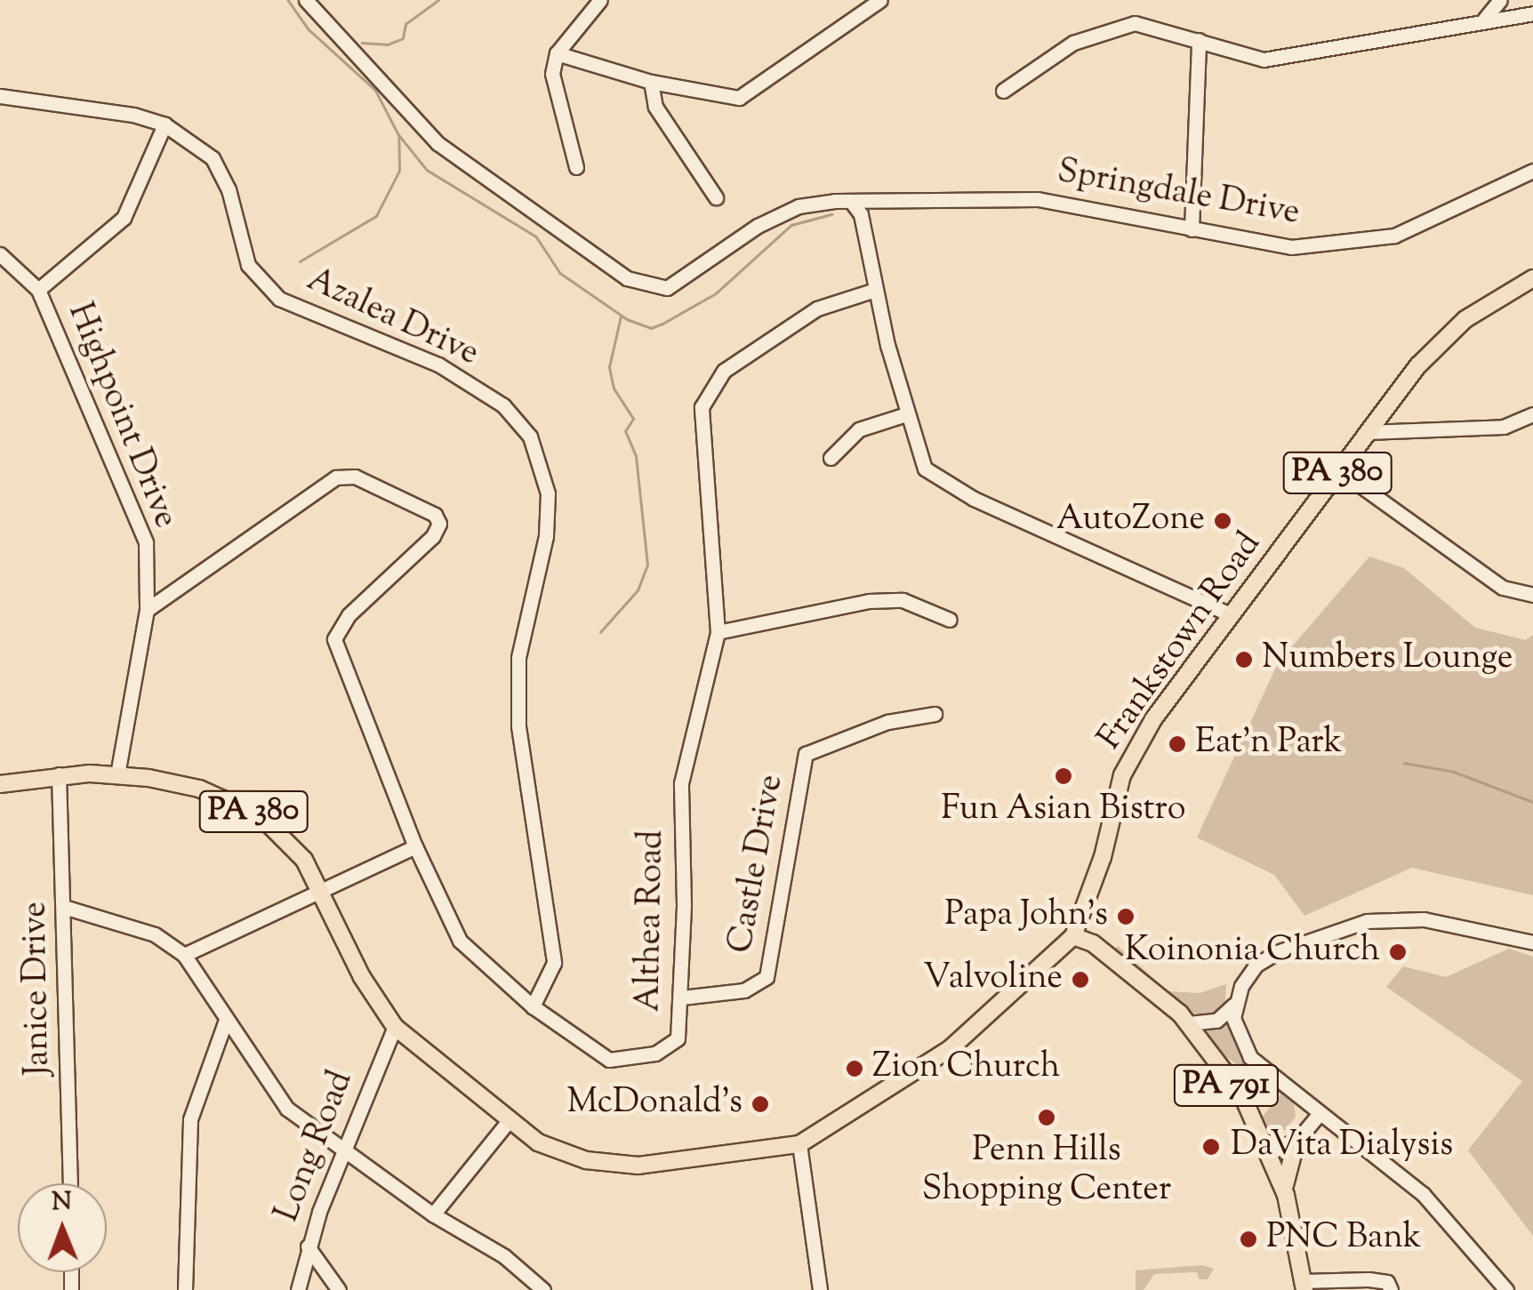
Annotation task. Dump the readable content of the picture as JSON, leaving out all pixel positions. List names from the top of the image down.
{
  "streets": {
    "main road": ["PA 380", "Frankstown Road", "PA 791"],
    "street": [
      "Springdale Drive",
      "Azalea Drive",
      "Highpoint Drive",
      "Castle Drive",
      "Althea Road",
      "Janice Drive",
      "Long Road"
    ]
  },
  "crossings": [
    ["Azalea Drive", "Althea Road"],
    ["Highpoint Drive", "Frankstown Road"],
    ["Highpoint Drive", "Althea Road"],
    ["Frankstown Road", "Janice Drive"],
    ["Frankstown Road", "PA 791"],
    ["Frankstown Road", "Long Road"],
    ["Castle Drive", "Althea Road"]
  ],
  "places": [
    "AutoZone",
    "Numbers Lounge",
    "Eat'n Park",
    "Fun Asian Bistro",
    "Papa John's",
    "Koinonia Church",
    "Valvoline",
    "Zion Church",
    "McDonald's",
    "Penn Hills Shopping Center",
    "DaVita Dialysis",
    "PNC Bank"
  ],
  "north": "top"
}
